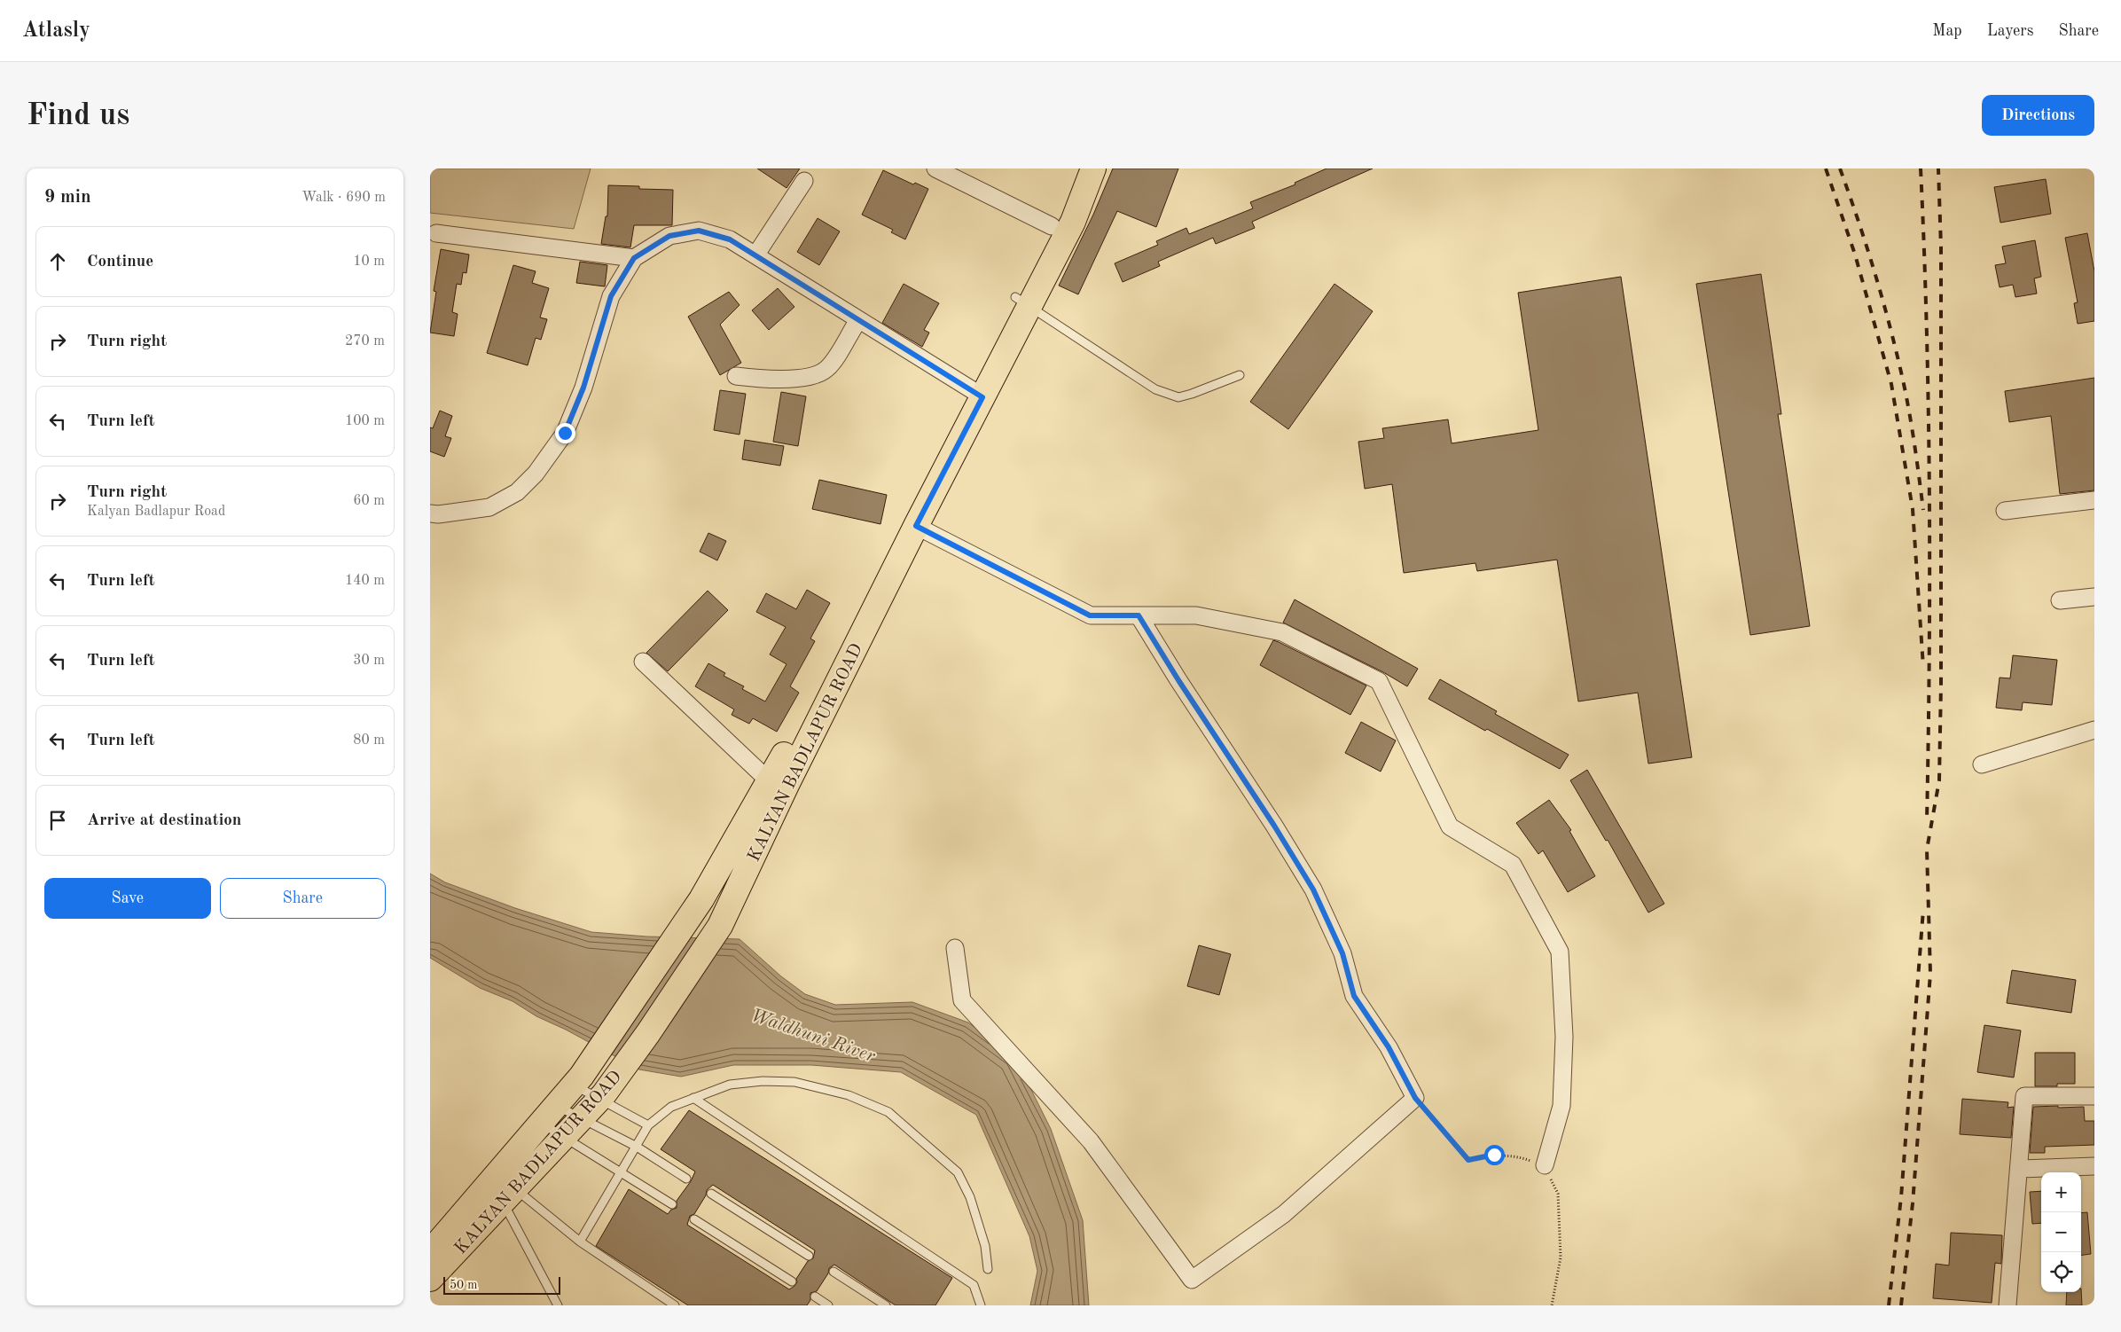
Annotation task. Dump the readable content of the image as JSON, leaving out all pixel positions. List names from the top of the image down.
{
  "streets": {
    "main road": ["KALYAN BADLAPUR ROAD"]
  },
  "water": ["Waldhuni River"],
  "scale_bar": "50 m",
  "page": {
    "header": "Atlasly",
    "nav": ["Map", "Layers", "Share"],
    "buttons": [
      "Directions",
      ["Save", "Share"]
    ],
    "title": "Find us",
    "heading": ["9 min", "Walk · 690 m"],
    "list": [
      ["Continue", "10 m"],
      ["Turn right", "270 m"],
      ["Turn left", "100 m"],
      ["Turn right", "Kalyan Badlapur Road", "60 m"],
      ["Turn left", "140 m"],
      ["Turn left", "30 m"],
      ["Turn left", "80 m"],
      "Arrive at destination"
    ],
    "map_buttons": ["+", "−"],
    "scale": "50 m"
  }
}
